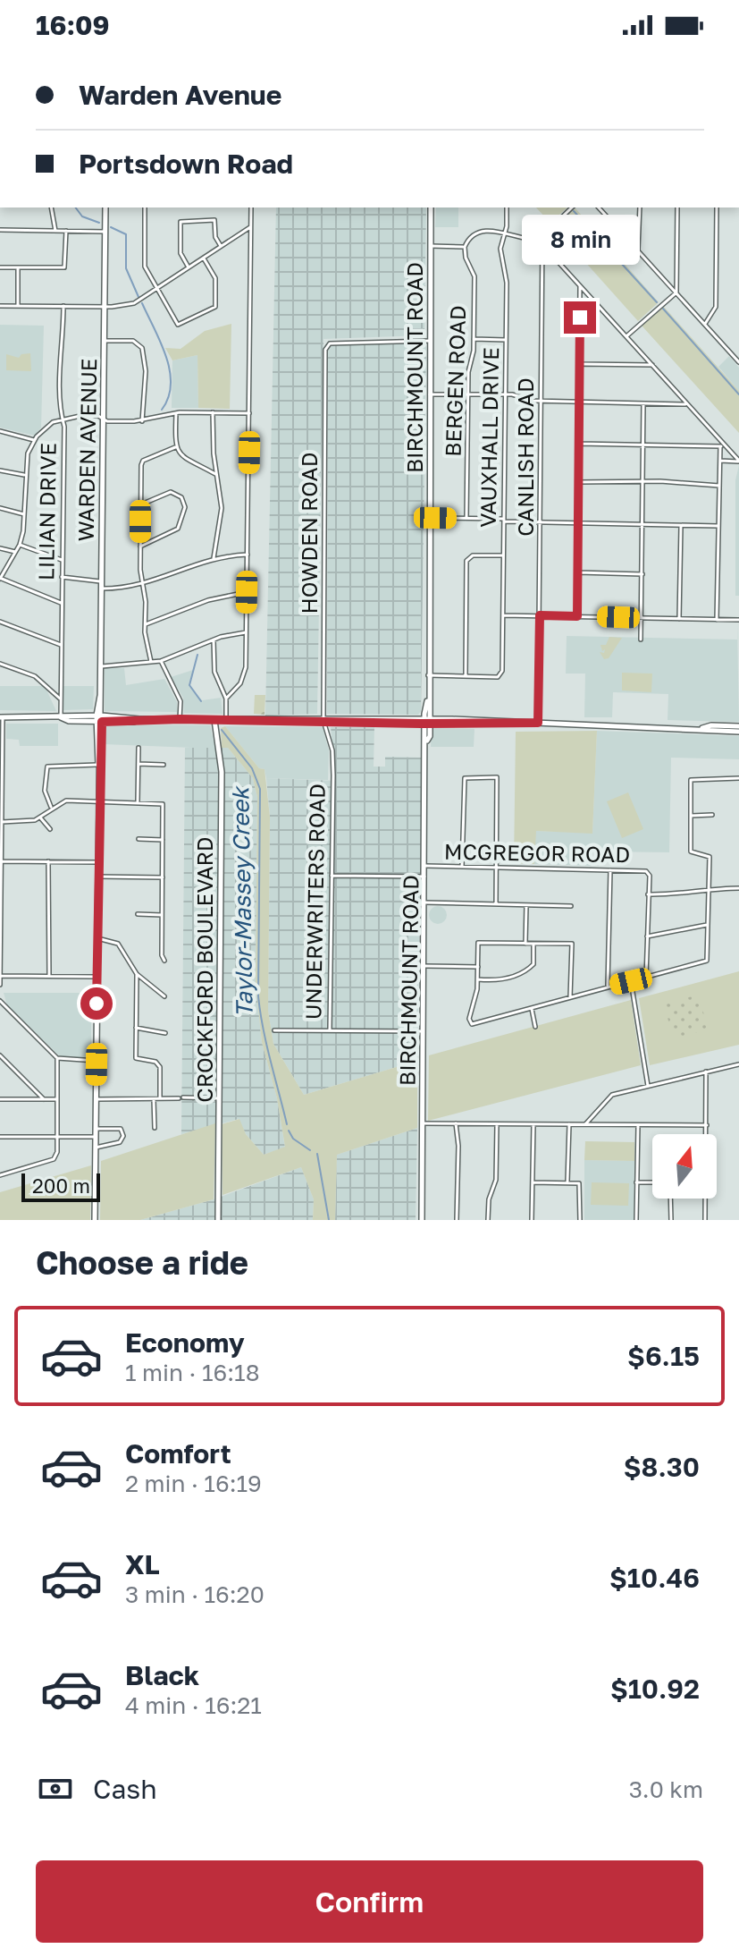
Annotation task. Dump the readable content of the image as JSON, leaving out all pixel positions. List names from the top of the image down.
{
  "streets": {
    "main road": ["BIRCHMOUNT ROAD", "WARDEN AVENUE", "CROCKFORD BOULEVARD"],
    "street": [
      "BERGEN ROAD",
      "VAUXHALL DRIVE",
      "CANLISH ROAD",
      "LILIAN DRIVE",
      "HOWDEN ROAD",
      "MCGREGOR ROAD",
      "UNDERWRITERS ROAD"
    ]
  },
  "crossings": [
    ["BIRCHMOUNT ROAD", "HOWDEN ROAD"],
    ["BIRCHMOUNT ROAD", "MCGREGOR ROAD"],
    ["HOWDEN ROAD", "UNDERWRITERS ROAD"]
  ],
  "water": ["Taylor-Massey Creek"],
  "scale_bar": "200 m",
  "north": "top",
  "page": {
    "status": "16:09",
    "banner": ["Warden Avenue", "Portsdown Road"],
    "bubble": "8 min",
    "scale": "200 m",
    "heading": "Choose a ride",
    "list": [
      {
        "name": "Economy",
        "note": "1 min · 16:18",
        "value": "$6.15"
      },
      {
        "name": "Comfort",
        "note": "2 min · 16:19",
        "value": "$8.30"
      },
      {
        "name": "XL",
        "note": "3 min · 16:20",
        "value": "$10.46"
      },
      {
        "name": "Black",
        "note": "4 min · 16:21",
        "value": "$10.92"
      }
    ],
    "pay": ["Cash", "3.0 km"],
    "buttons": "Confirm"
  }
}
